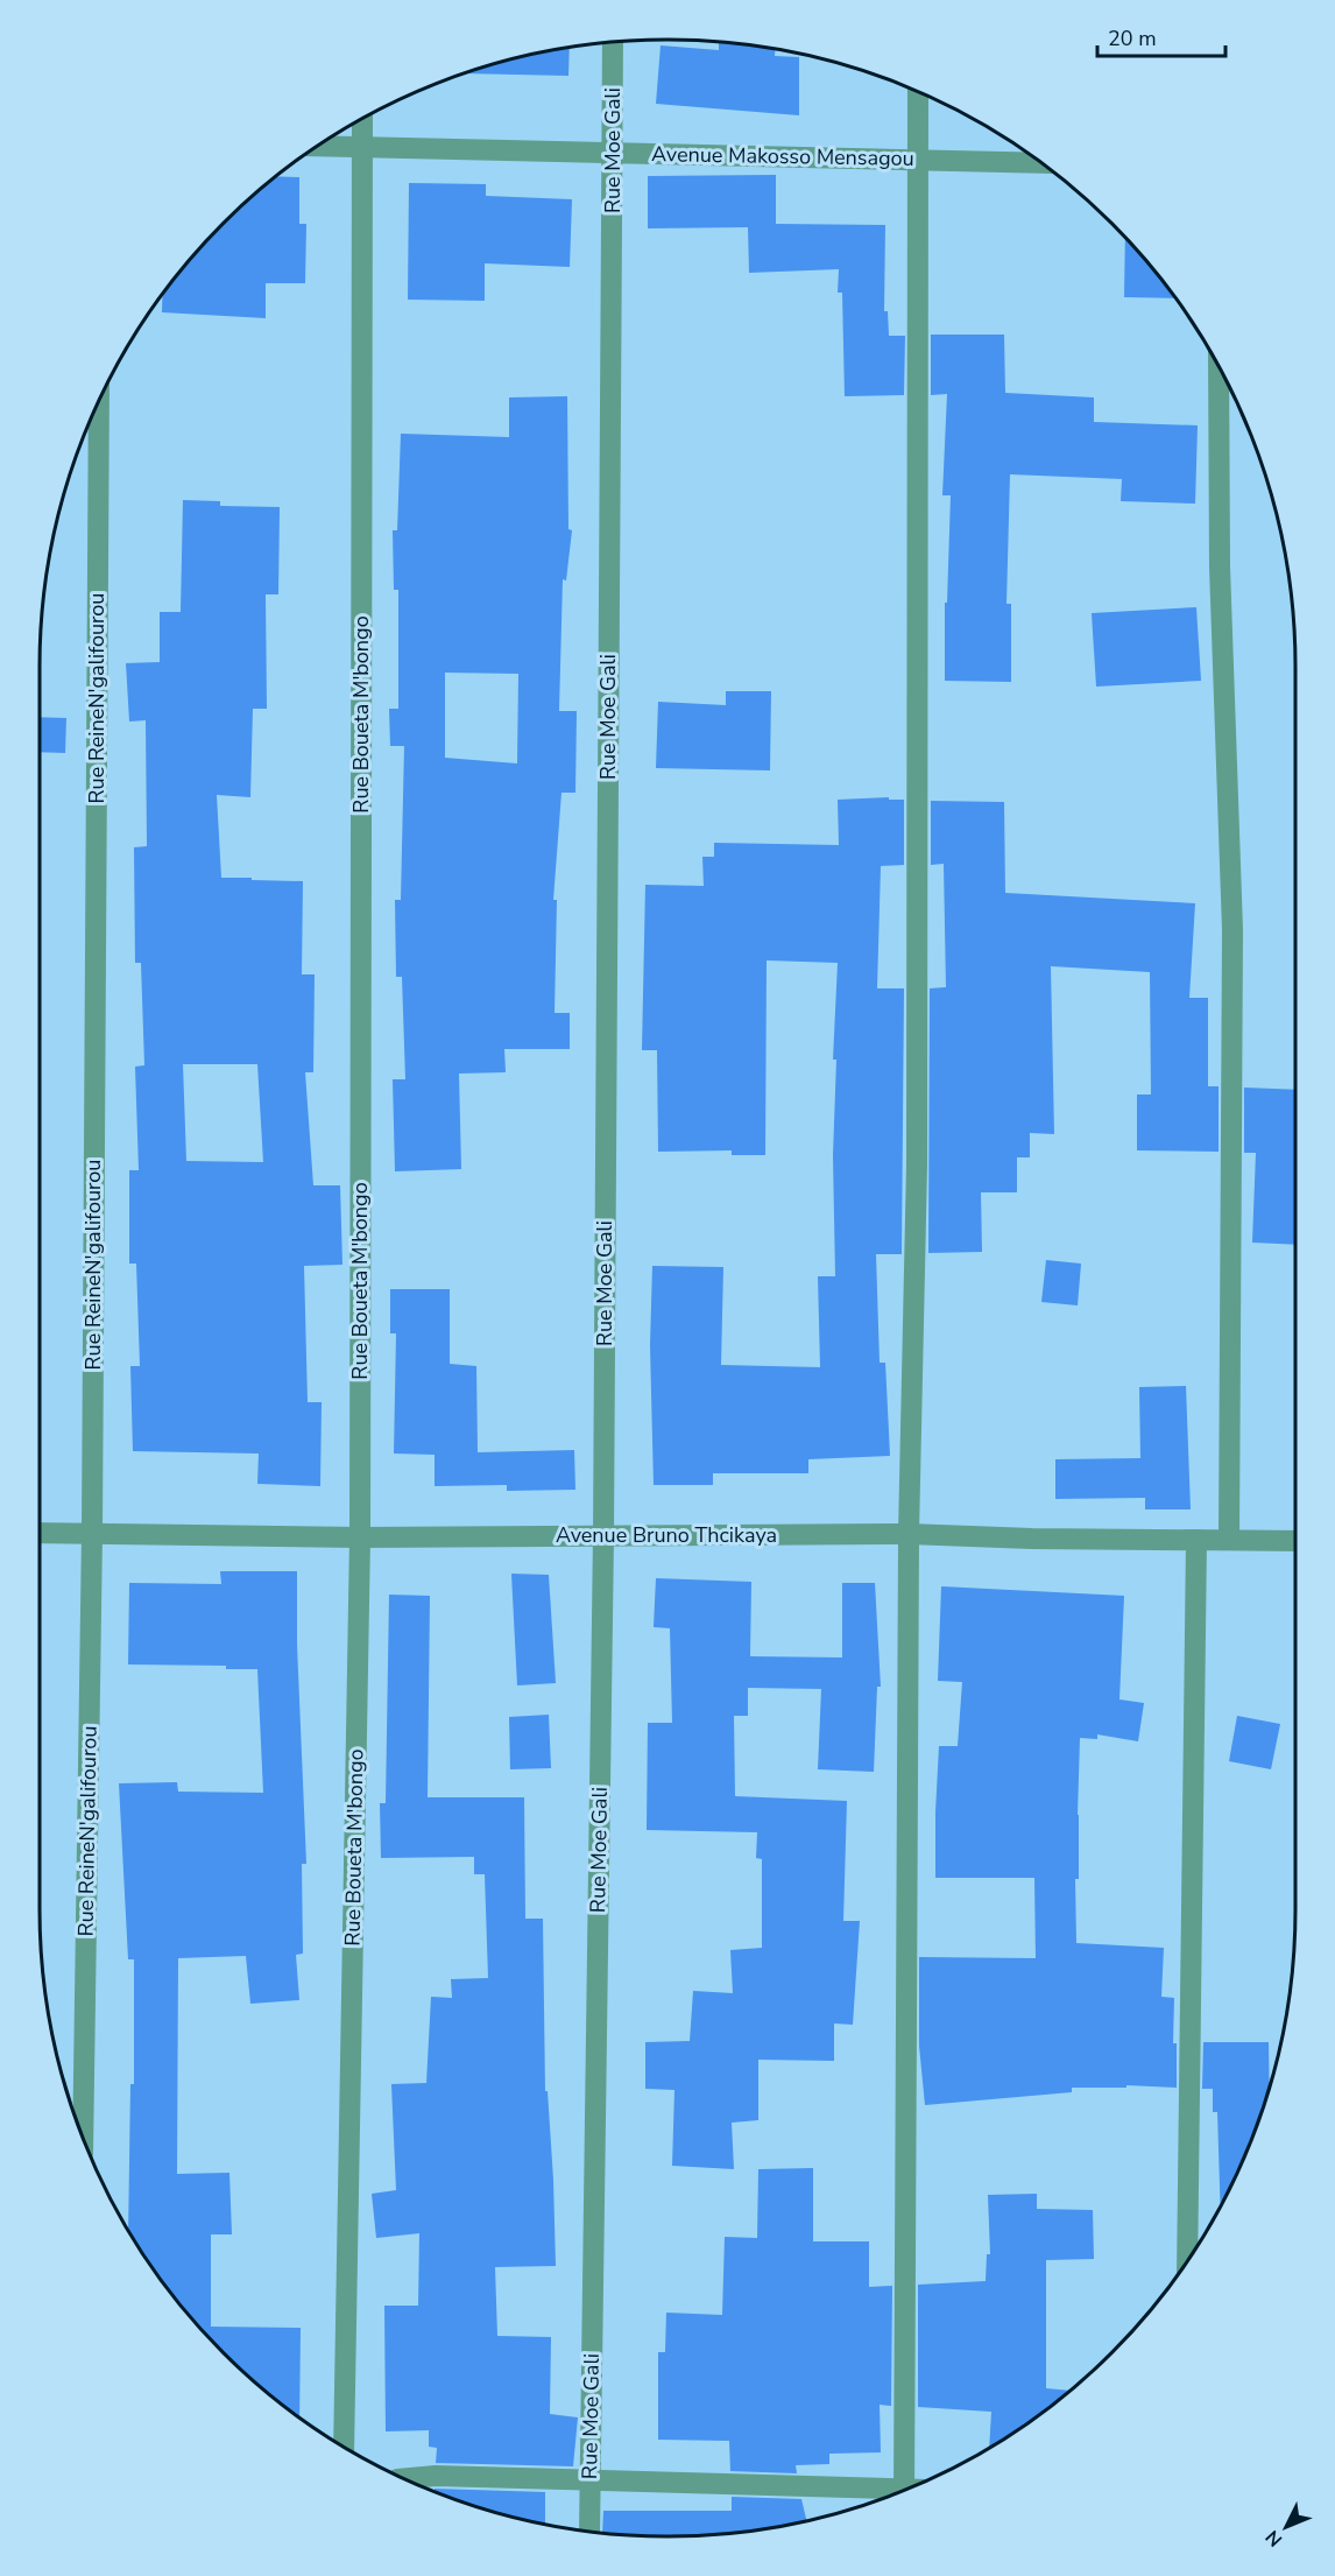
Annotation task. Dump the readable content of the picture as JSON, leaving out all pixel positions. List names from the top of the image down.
{
  "streets": {
    "street": [
      "Rue Moe Gali",
      "Avenue Makosso Mensagou",
      "Rue ReineN'galifourou",
      "Rue Boueta M'bongo",
      "Avenue Bruno Thcikaya"
    ]
  },
  "crossings": [
    ["Rue Moe Gali", "Avenue Makosso Mensagou"],
    ["Rue Moe Gali", "Avenue Bruno Thcikaya"],
    ["Avenue Makosso Mensagou", "Rue Boueta M'bongo"],
    ["Rue ReineN'galifourou", "Avenue Bruno Thcikaya"],
    ["Rue Boueta M'bongo", "Avenue Bruno Thcikaya"]
  ],
  "scale_bar": "20 m",
  "north": "bottom left"
}
